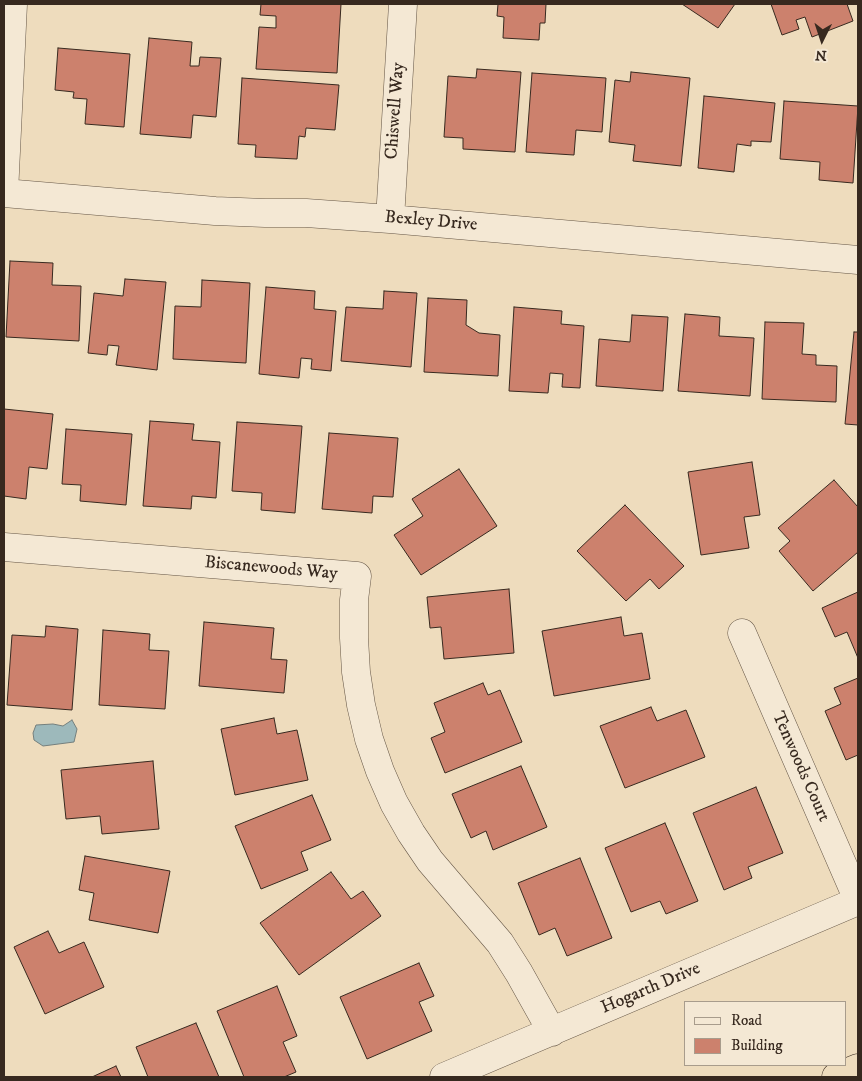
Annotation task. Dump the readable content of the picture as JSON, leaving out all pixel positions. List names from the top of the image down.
{
  "streets": {
    "street": [
      "Chiswell Way",
      "Bexley Drive",
      "Biscanewoods Way",
      "Tenwoods Court",
      "Hogarth Drive"
    ]
  },
  "crossings": [
    ["Chiswell Way", "Bexley Drive"],
    ["Biscanewoods Way", "Hogarth Drive"],
    ["Tenwoods Court", "Hogarth Drive"]
  ],
  "legend": ["Road", "Building"],
  "north": "bottom"
}
